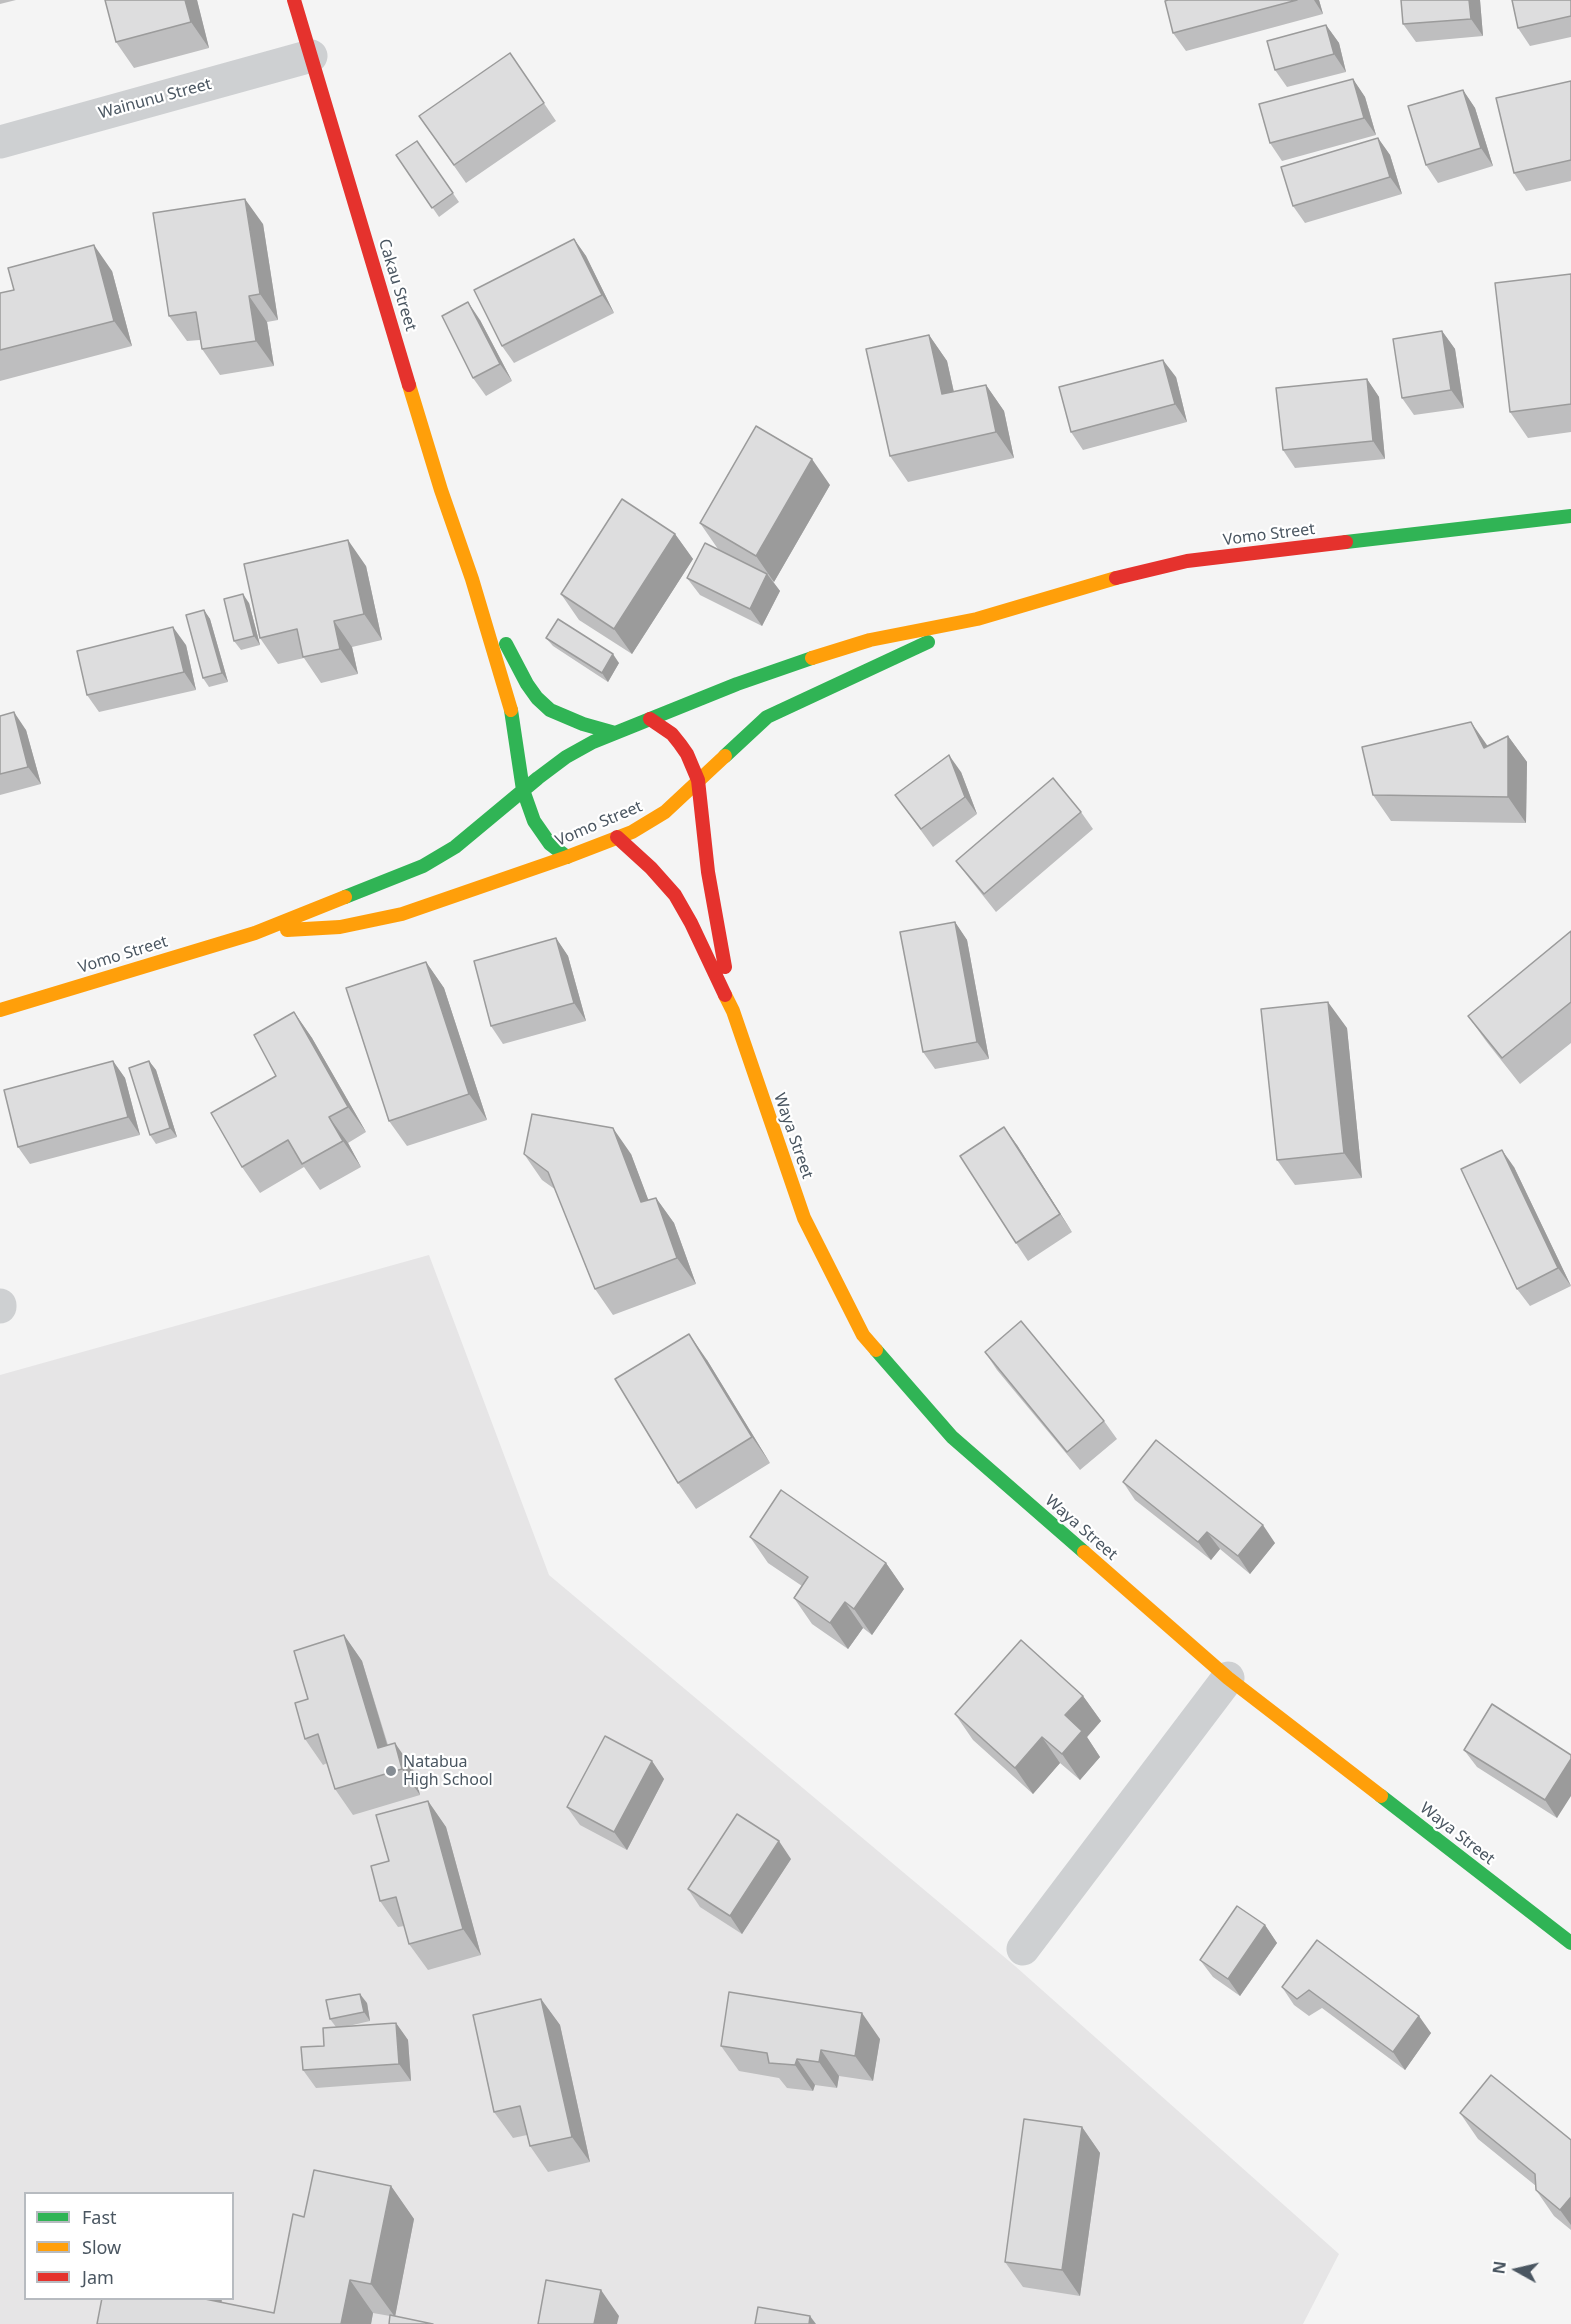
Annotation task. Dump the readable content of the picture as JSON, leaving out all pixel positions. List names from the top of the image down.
{
  "streets": {
    "main road": ["Cakau Street", "Vomo Street", "Waya Street"],
    "street": ["Wainunu Street"]
  },
  "crossings": [
    ["Wainunu Street", "Cakau Street"],
    ["Cakau Street", "Vomo Street"],
    ["Vomo Street", "Waya Street"]
  ],
  "places": ["Natabua High School"],
  "legend": ["Fast", "Slow", "Jam"],
  "north": "left"
}
